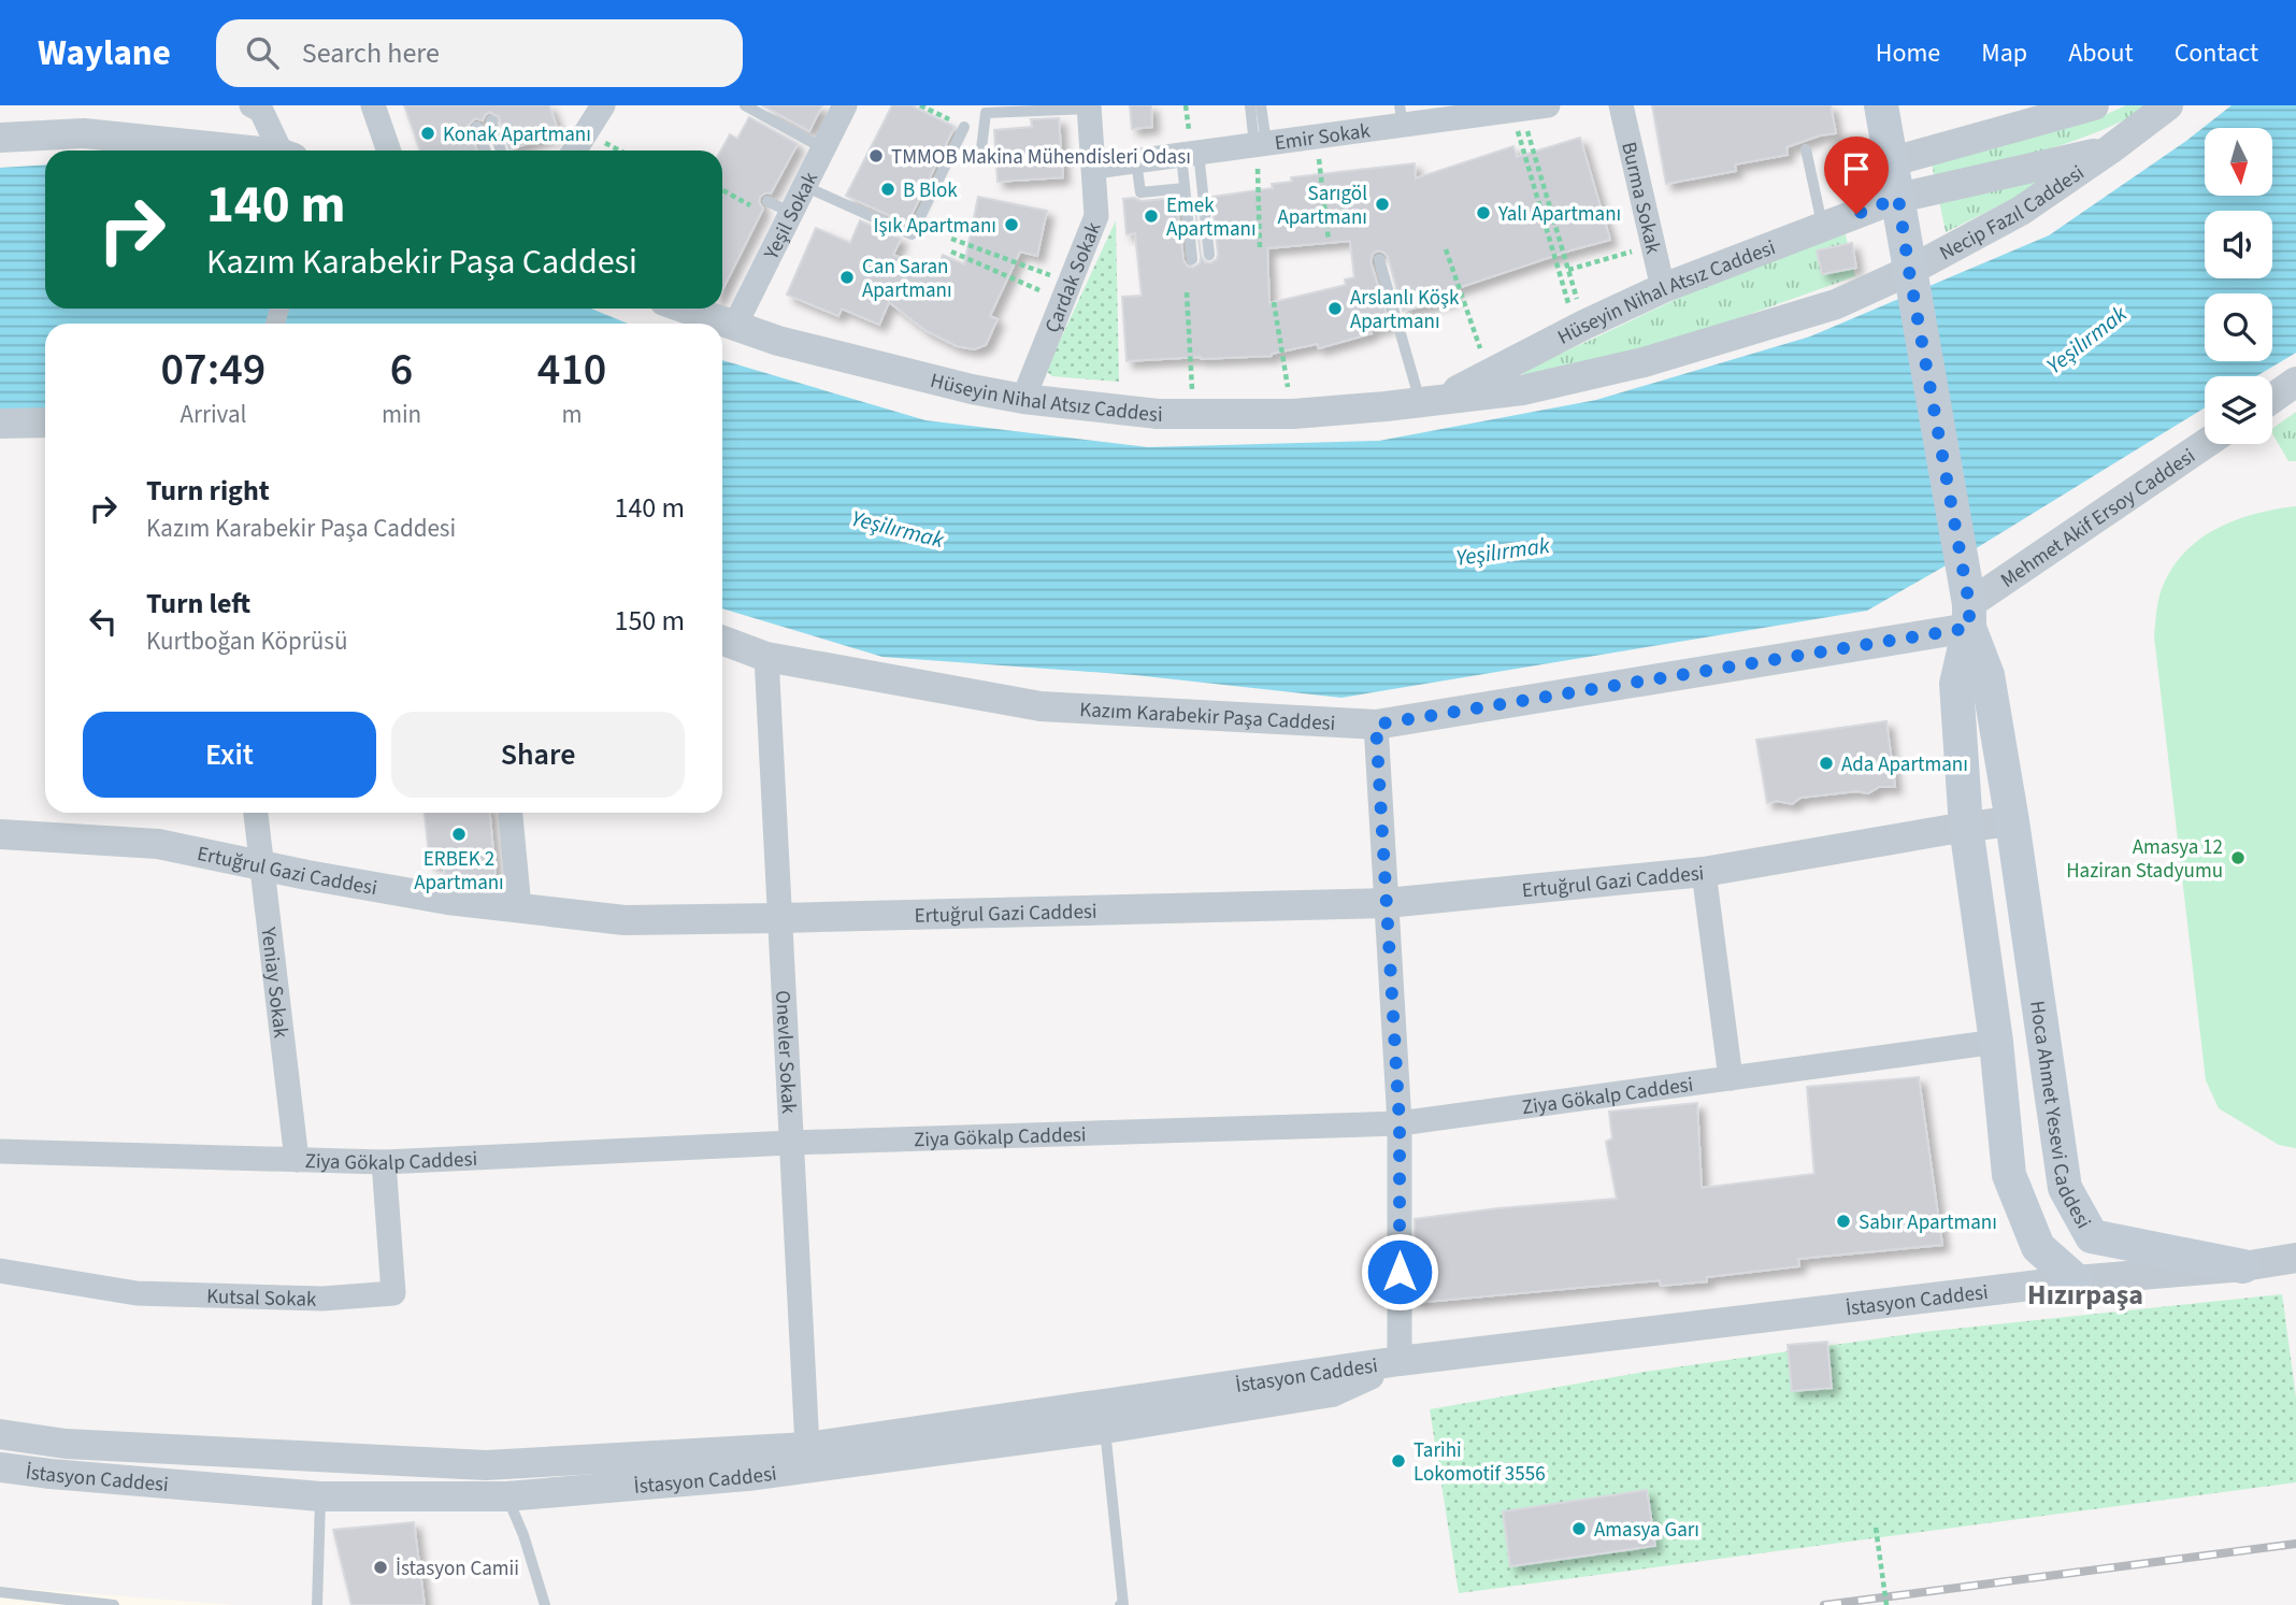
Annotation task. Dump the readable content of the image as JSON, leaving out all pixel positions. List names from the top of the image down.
{
  "streets": {
    "main road": ["Hoca Ahmet Yesevi Caddesi"],
    "street": [
      "Emir Sokak",
      "Burma Sokak",
      "Necip Fazıl Caddesi",
      "Yeşil Sokak",
      "Çardak Sokak",
      "Hüseyin Nihal Atsız Caddesi",
      "Mehmet Akif Ersoy Caddesi",
      "Kazım Karabekir Paşa Caddesi",
      "Ertuğrul Gazi Caddesi",
      "Yeniay Sokak",
      "Onevler Sokak",
      "Ziya Gökalp Caddesi",
      "Kutsal Sokak",
      "İstasyon Caddesi"
    ]
  },
  "crossings": [
    ["Emir Sokak", "Çardak Sokak"],
    ["Burma Sokak", "Hüseyin Nihal Atsız Caddesi"],
    ["Necip Fazıl Caddesi", "Hüseyin Nihal Atsız Caddesi"],
    ["Yeşil Sokak", "Hüseyin Nihal Atsız Caddesi"],
    ["Çardak Sokak", "Hüseyin Nihal Atsız Caddesi"],
    ["Mehmet Akif Ersoy Caddesi", "Kazım Karabekir Paşa Caddesi"],
    ["Mehmet Akif Ersoy Caddesi", "Hoca Ahmet Yesevi Caddesi"],
    ["Kazım Karabekir Paşa Caddesi", "Onevler Sokak"],
    ["Kazım Karabekir Paşa Caddesi", "Hoca Ahmet Yesevi Caddesi"],
    ["Ertuğrul Gazi Caddesi", "Yeniay Sokak"],
    ["Ertuğrul Gazi Caddesi", "Onevler Sokak"],
    ["Ertuğrul Gazi Caddesi", "Hoca Ahmet Yesevi Caddesi"],
    ["Yeniay Sokak", "Ziya Gökalp Caddesi"],
    ["Onevler Sokak", "Ziya Gökalp Caddesi"],
    ["Onevler Sokak", "İstasyon Caddesi"],
    ["Ziya Gökalp Caddesi", "Kutsal Sokak"]
  ],
  "districts": ["Hızırpaşa"],
  "water": ["Yeşilırmak"],
  "places": [
    "Konak Apartmanı",
    "TMMOB Makina Mühendisleri Odası",
    "B Blok",
    "Sarıgöl Apartmanı",
    "Yalı Apartmanı",
    "Emek Apartmanı",
    "Işık Apartmanı",
    "Can Saran Apartmanı",
    "Arslanlı Köşk Apartmanı",
    "Ada Apartmanı",
    "ERBEK 2 Apartmanı",
    "Amasya 12 Haziran Stadyumu",
    "Sabır Apartmanı",
    "Tarihi Lokomotif 3556",
    "Amasya Garı",
    "İstasyon Camii"
  ],
  "north": "bottom",
  "page": {
    "header": "Waylane",
    "search": "Search here",
    "nav": [
      "Home",
      "Map",
      "About",
      "Contact"
    ],
    "turn": ["140 m", "Kazım Karabekir Paşa Caddesi"],
    "eta": [
      "07:49",
      "Arrival",
      "6",
      "min",
      "410",
      "m"
    ],
    "list": [
      {
        "name": "Turn right",
        "note": "Kazım Karabekir Paşa Caddesi",
        "value": "140 m"
      },
      {
        "name": "Turn left",
        "note": "Kurtboğan Köprüsü",
        "value": "150 m"
      }
    ],
    "buttons": ["Exit", "Share"]
  }
}
